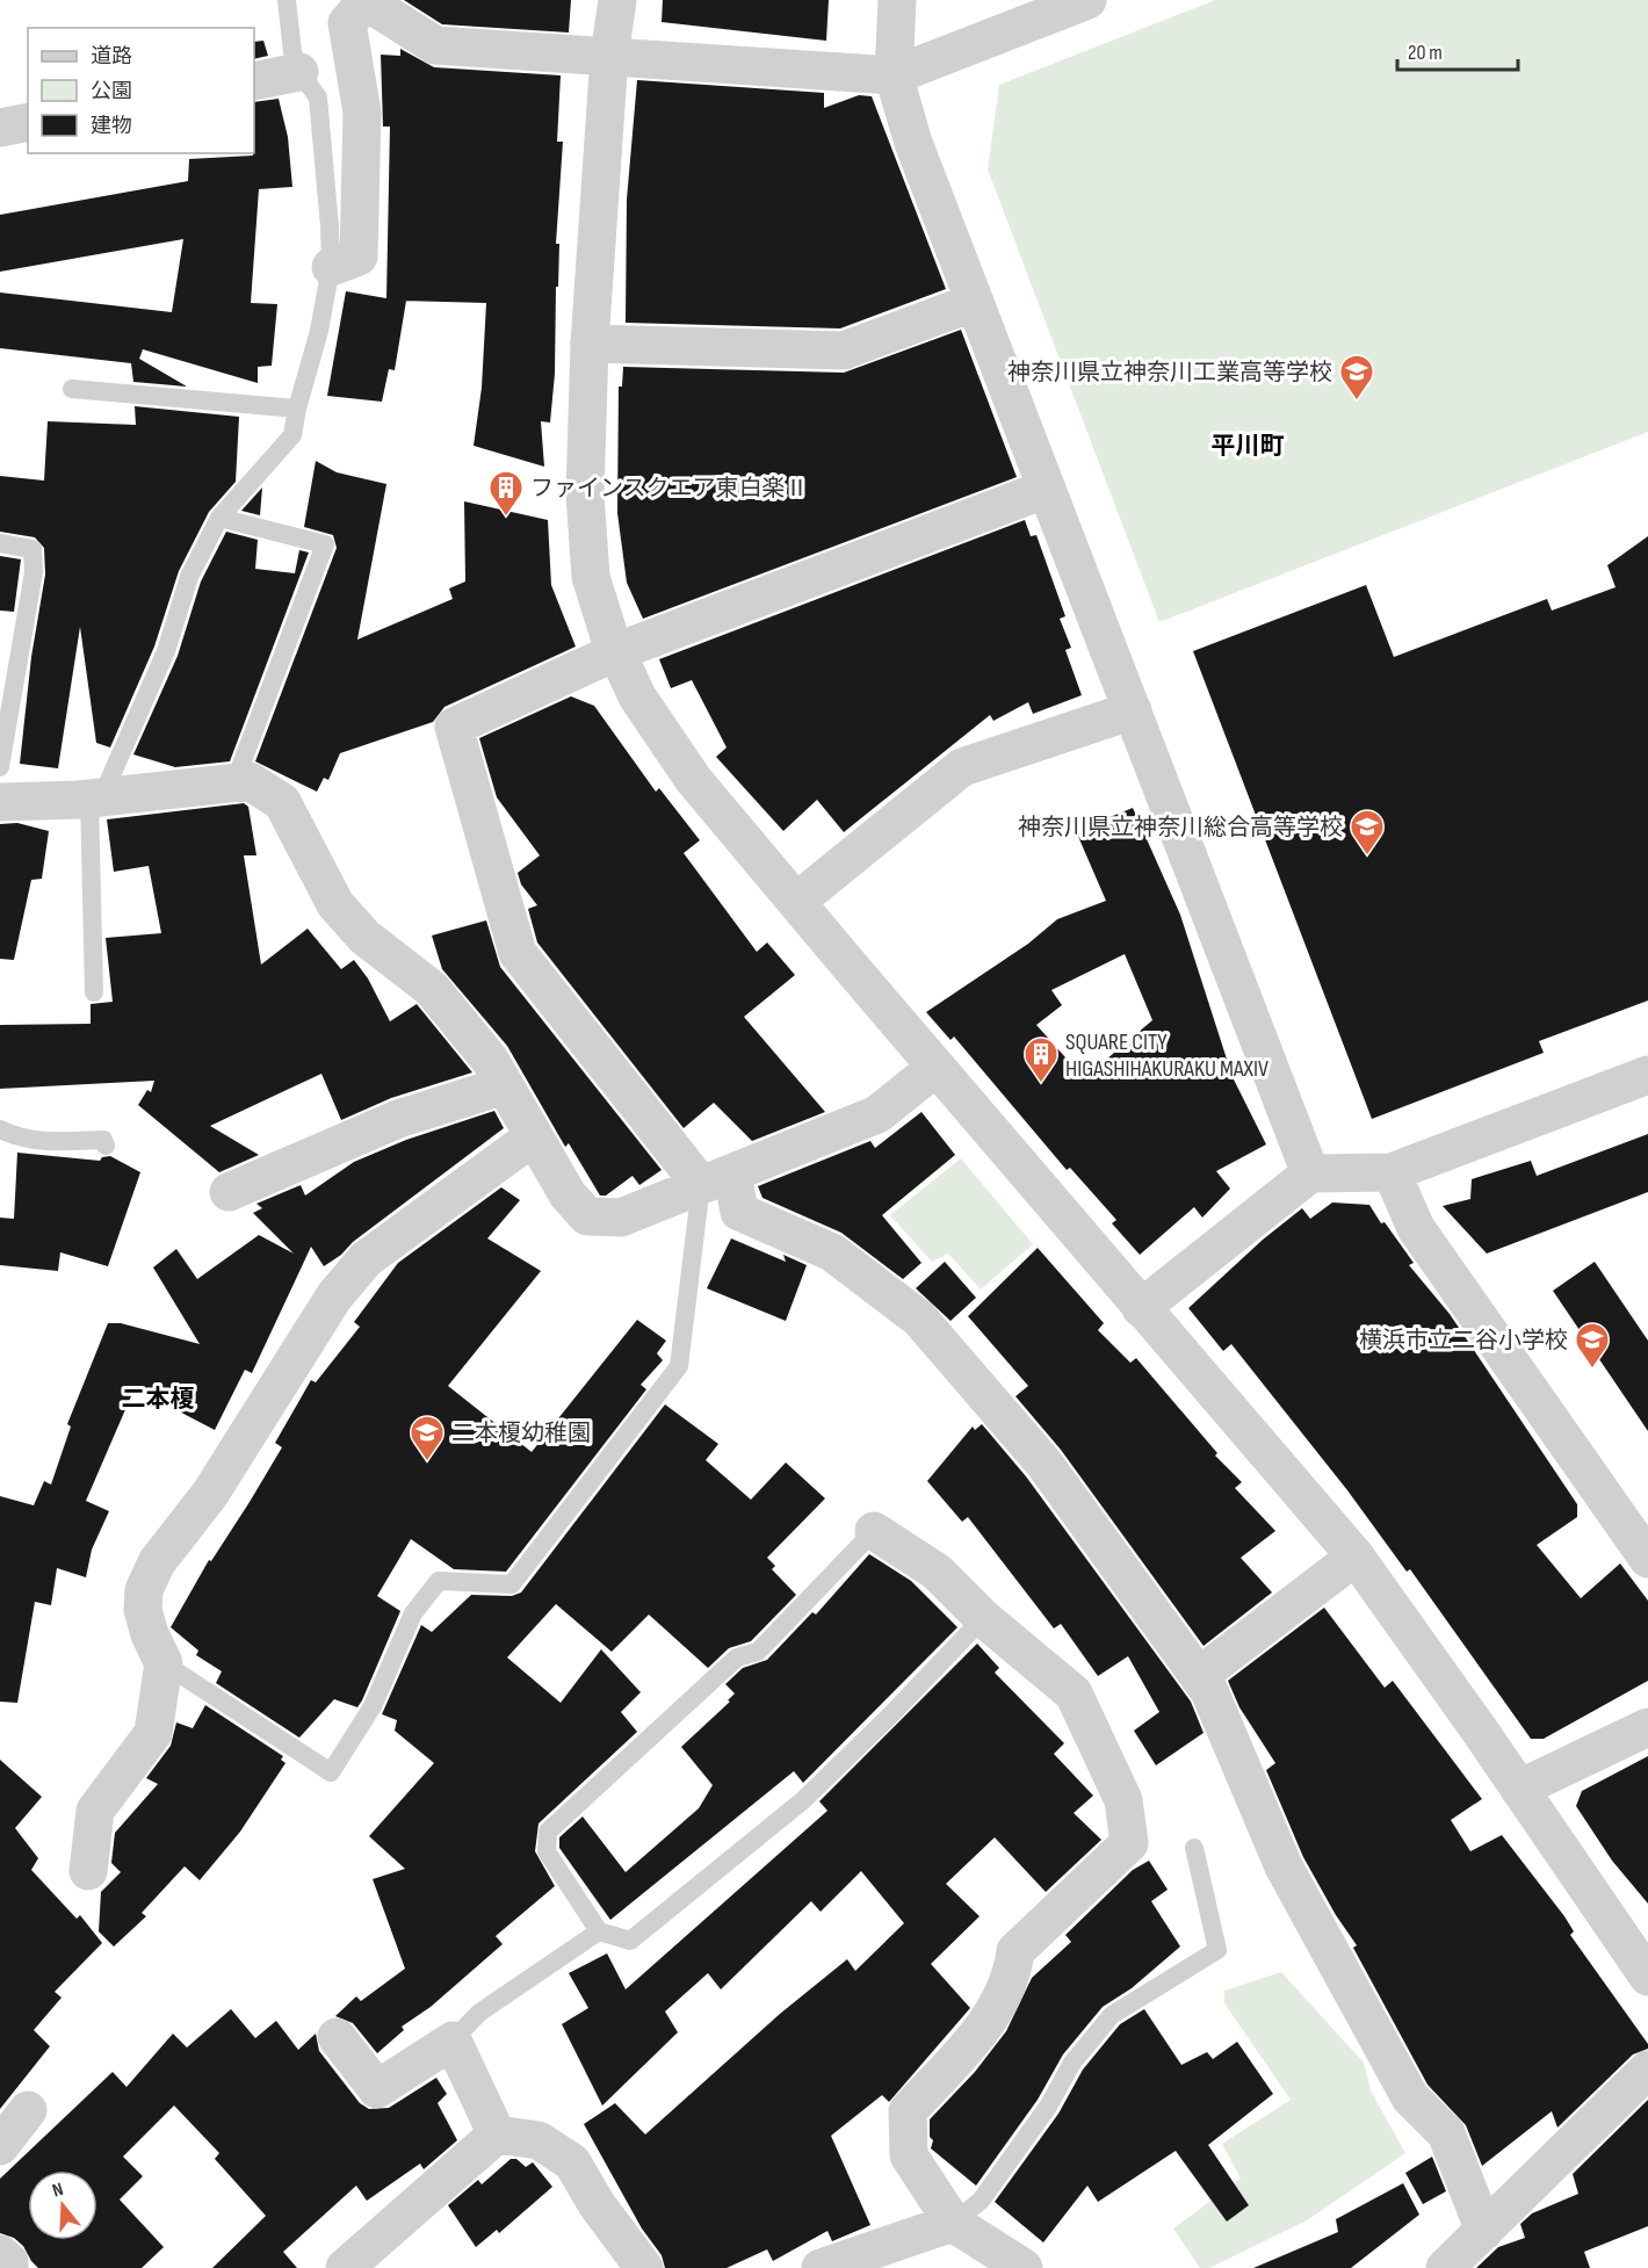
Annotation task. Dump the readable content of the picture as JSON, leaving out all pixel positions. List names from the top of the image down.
{
  "districts": ["平川町", "二本榎"],
  "places": {
    "school or university": [
      "神奈川県立神奈川工業高等学校",
      "神奈川県立神奈川総合高等学校",
      "横浜市立二谷小学校",
      "二本榎幼稚園"
    ],
    "building": ["ファインスクエア東白楽Ⅱ", "SQUARE CITY HIGASHIHAKURAKU MAXIV"]
  },
  "legend": ["道路", "公園", "建物"],
  "scale_bar": "20 m",
  "north": "top"
}
